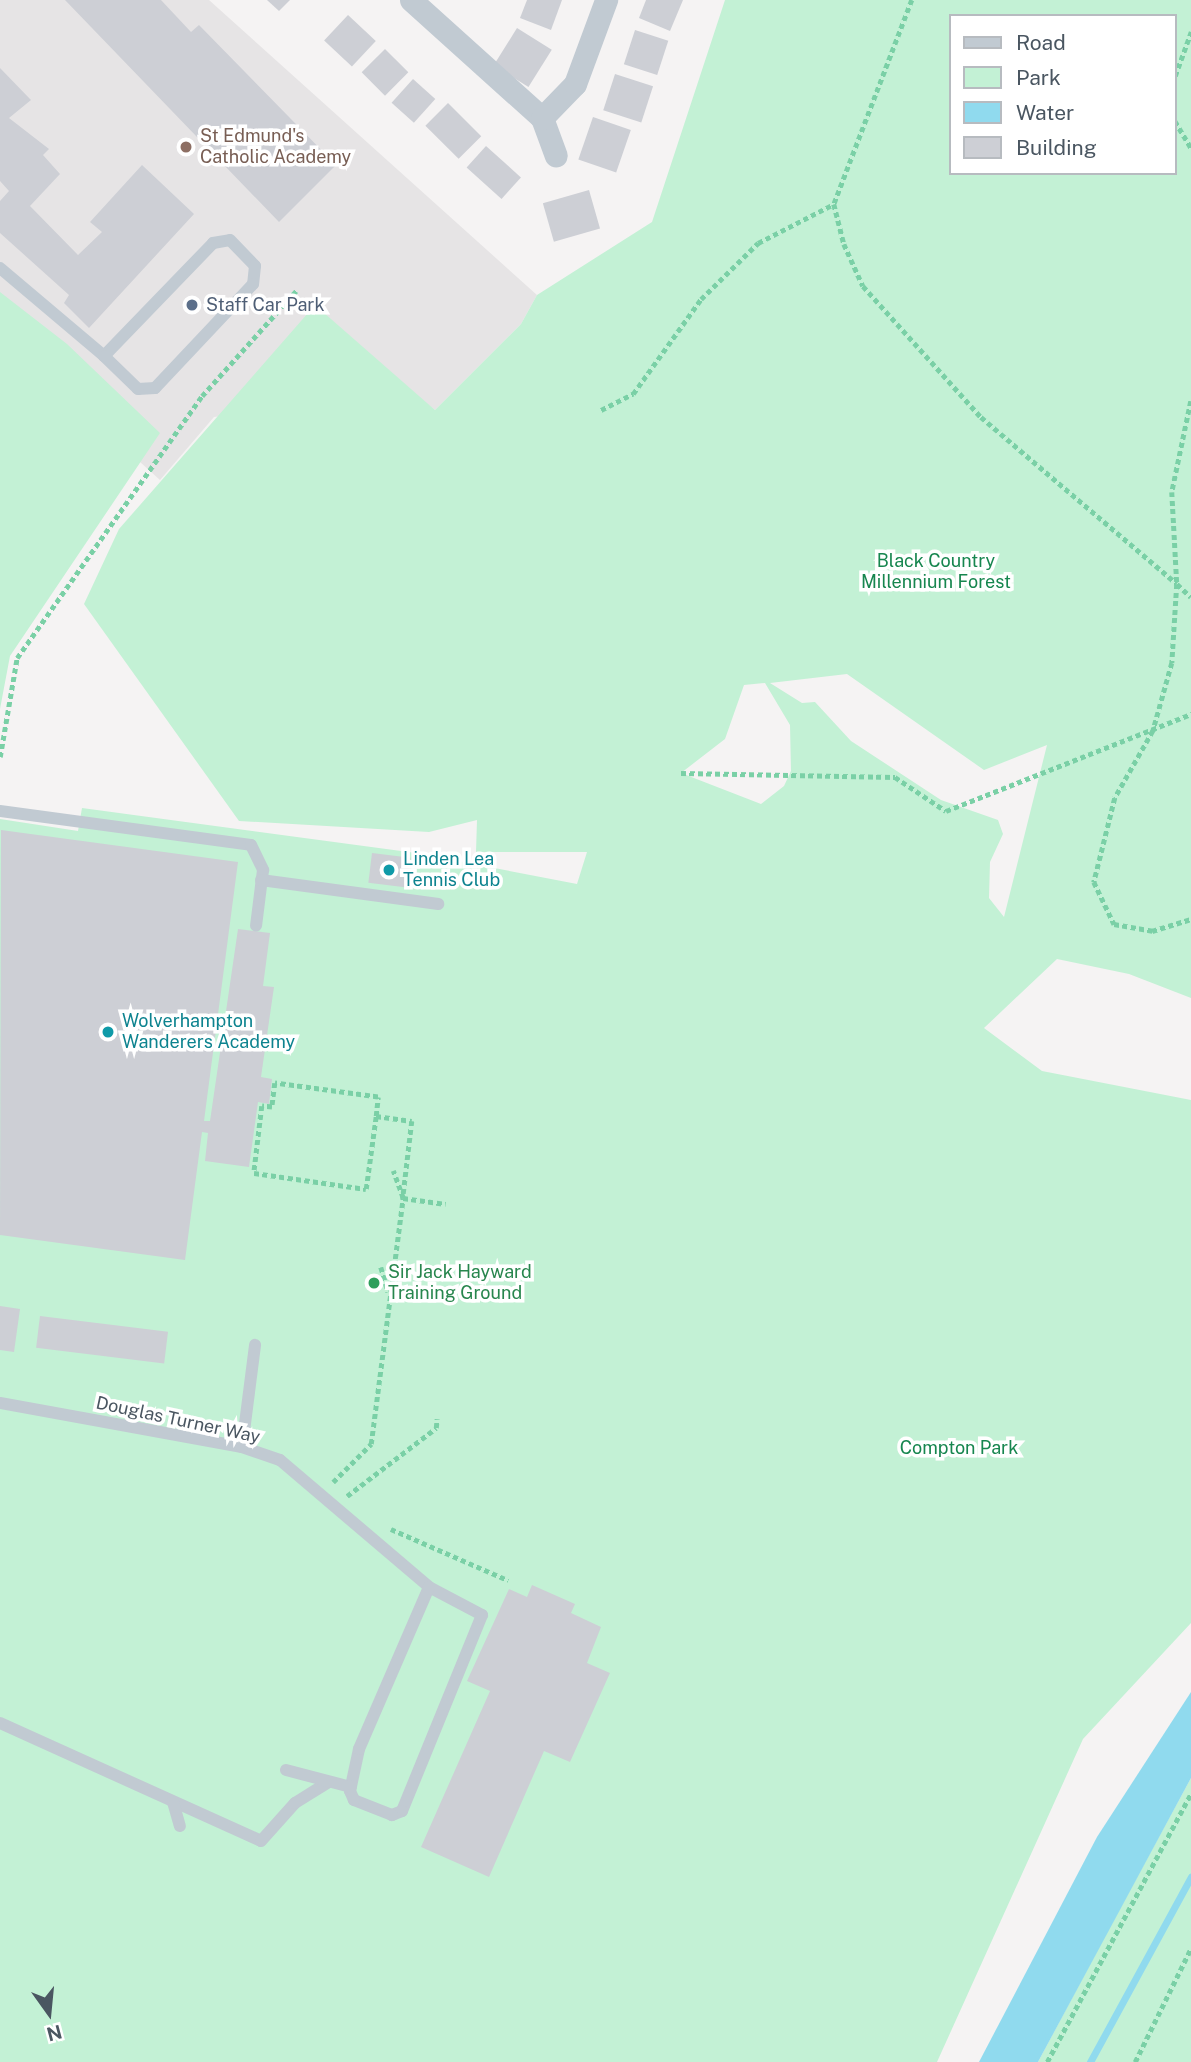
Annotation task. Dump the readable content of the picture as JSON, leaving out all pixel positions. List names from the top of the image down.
{
  "streets": {
    "lane": ["Douglas Turner Way"]
  },
  "parks": ["Black Country Millennium Forest", "Compton Park"],
  "places": [
    "St Edmund's Catholic Academy",
    "Staff Car Park",
    "Linden Lea Tennis Club",
    "Wolverhampton Wanderers Academy",
    "Sir Jack Hayward Training Ground"
  ],
  "legend": [
    "Road",
    "Park",
    "Water",
    "Building"
  ],
  "north": "bottom"
}
